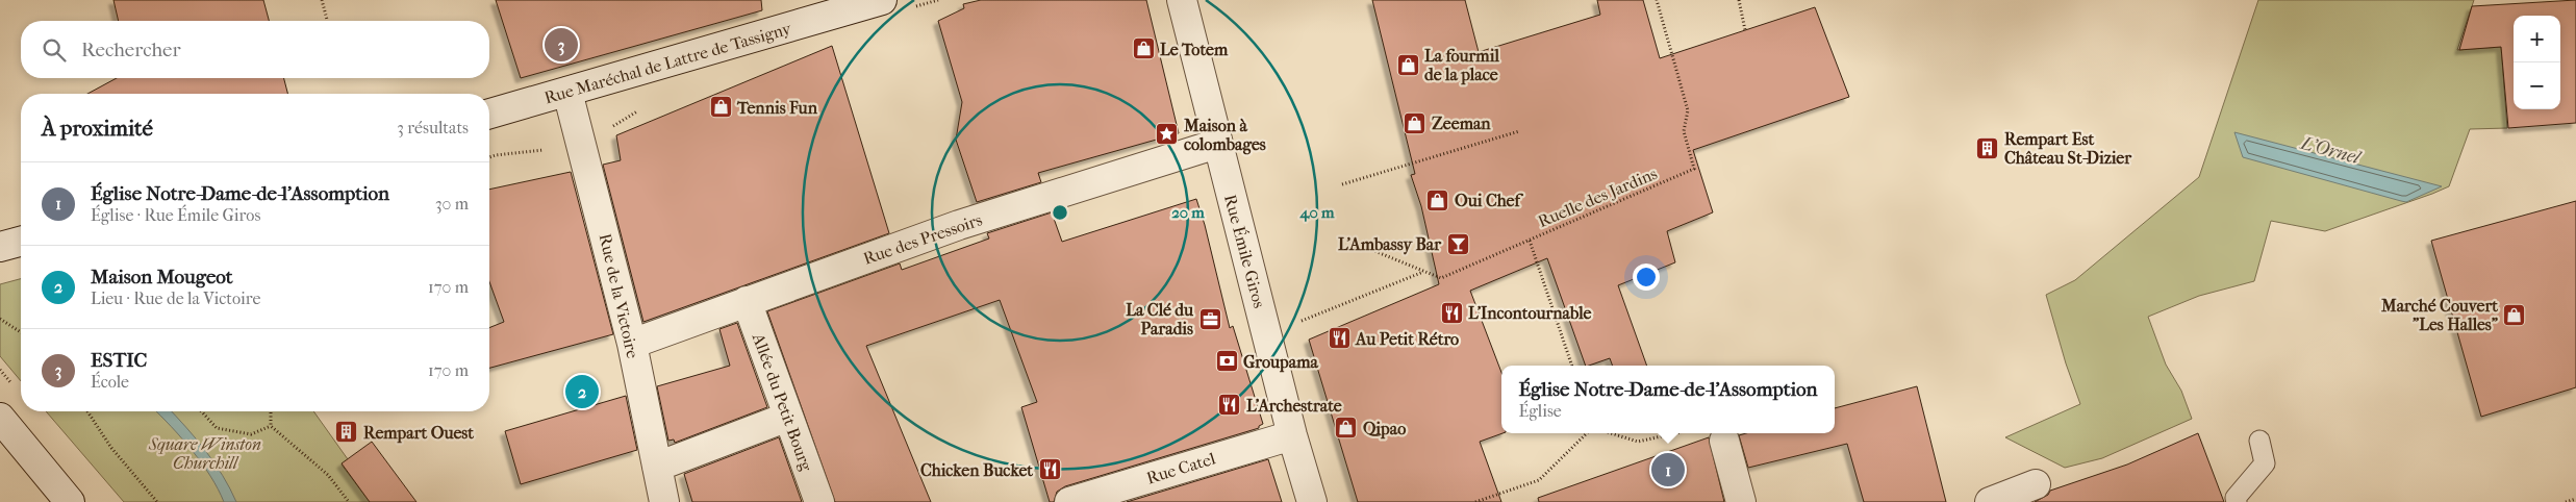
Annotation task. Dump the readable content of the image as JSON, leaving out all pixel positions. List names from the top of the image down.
{
  "streets": {
    "street": [
      "Rue Maréchal de Lattre de Tassigny",
      "Rue des Pressoirs",
      "Rue Émile Giros",
      "Rue de la Victoire",
      "Allée du Petit Bourg",
      "Rue Catel"
    ],
    "path": ["Ruelle des Jardins"]
  },
  "crossings": [
    ["Rue Maréchal de Lattre de Tassigny", "Rue de la Victoire"],
    ["Rue des Pressoirs", "Rue Émile Giros"],
    ["Rue des Pressoirs", "Rue de la Victoire"],
    ["Rue des Pressoirs", "Allée du Petit Bourg"],
    ["Rue Émile Giros", "Rue Catel"]
  ],
  "water": ["L'Ornel"],
  "parks": ["Square Winston Churchill"],
  "places": {
    "shop": [
      "Le Totem",
      "La fourmil de la place",
      "Tennis Fun",
      "Zeeman",
      "Oui Chef",
      "Marché Couvert \"Les Halles\"",
      "Qipao"
    ],
    "place": ["Maison à colombages"],
    "building": ["Rempart Est Château St-Dizier", "Rempart Ouest"],
    "bar": ["L'Ambassy Bar"],
    "restaurant": [
      "L'Incontournable",
      "Au Petit Rétro",
      "L'Archestrate",
      "Chicken Bucket"
    ],
    "office": ["La Clé du Paradis"],
    "bank": ["Groupama"]
  },
  "page": {
    "map_buttons": ["+", "−"],
    "search": "Rechercher",
    "pins": ["3", "2", "1"],
    "heading": ["À proximité", "3 résultats"],
    "list": [
      {
        "mark": "1",
        "name": "Église Notre-Dame-de-l’Assomption",
        "note": "Église · Rue Émile Giros",
        "value": "30 m"
      },
      {
        "mark": "2",
        "name": "Maison Mougeot",
        "note": "Lieu · Rue de la Victoire",
        "value": "170 m"
      },
      {
        "mark": "3",
        "name": "ESTIC",
        "note": "École",
        "value": "170 m"
      }
    ],
    "popup": ["Église Notre-Dame-de-l’Assomption", "Église"]
  },
  "rings": ["20 m", "40 m"]
}
